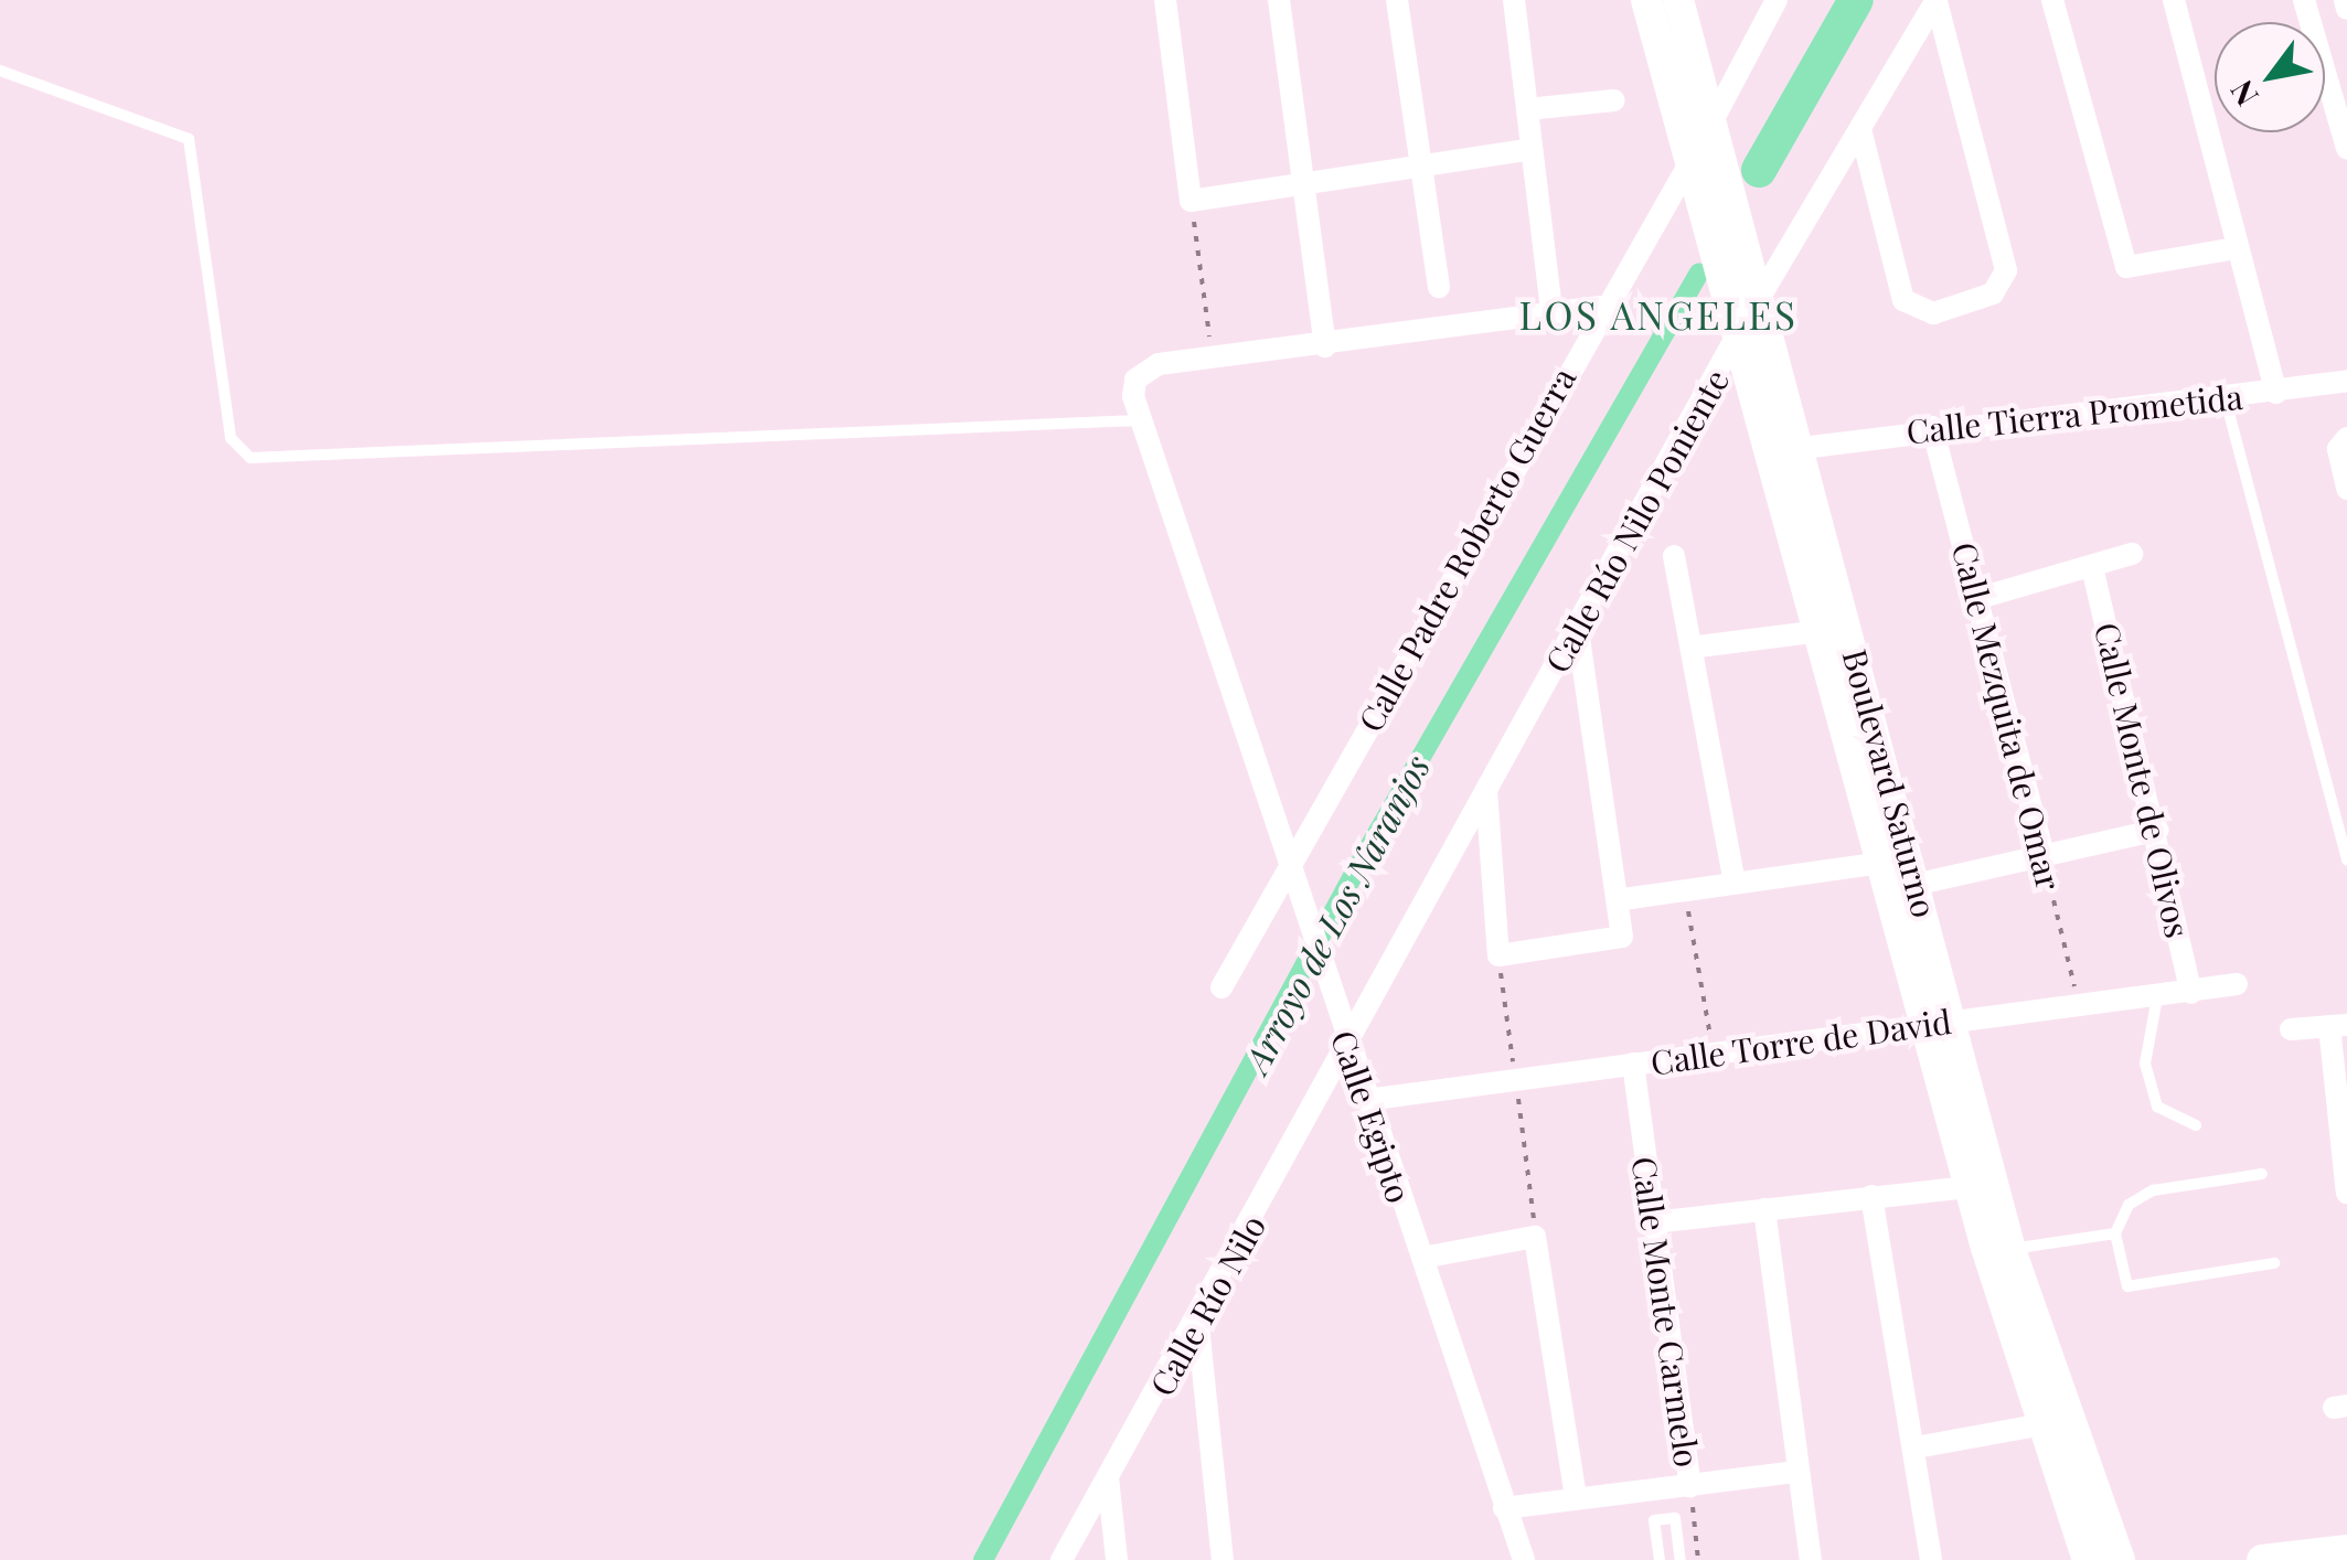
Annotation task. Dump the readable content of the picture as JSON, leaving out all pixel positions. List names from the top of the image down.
{
  "streets": {
    "street": [
      "Calle Tierra Prometida",
      "Calle Río Nilo Poniente",
      "Calle Padre Roberto Guerra",
      "Calle Mezquita de Omar",
      "Calle Monte de Olivos",
      "Boulevard Saturno",
      "Calle Torre de David",
      "Calle Egipto",
      "Calle Río Nilo",
      "Calle Monte Carmelo"
    ]
  },
  "crossings": [
    ["Calle Tierra Prometida", "Calle Mezquita de Omar"],
    ["Calle Tierra Prometida", "Boulevard Saturno"],
    ["Calle Río Nilo Poniente", "Boulevard Saturno"],
    ["Calle Río Nilo Poniente", "Calle Egipto"],
    ["Calle Río Nilo Poniente", "Calle Río Nilo"],
    ["Calle Padre Roberto Guerra", "Boulevard Saturno"],
    ["Calle Padre Roberto Guerra", "Calle Egipto"],
    ["Calle Mezquita de Omar", "Calle Torre de David"],
    ["Calle Monte de Olivos", "Calle Torre de David"],
    ["Boulevard Saturno", "Calle Torre de David"],
    ["Calle Torre de David", "Calle Egipto"],
    ["Calle Torre de David", "Calle Monte Carmelo"],
    ["Calle Egipto", "Calle Río Nilo"]
  ],
  "districts": ["LOS ANGELES"],
  "water": ["Arroyo de Los Naranjos"],
  "north": "bottom left"
}
